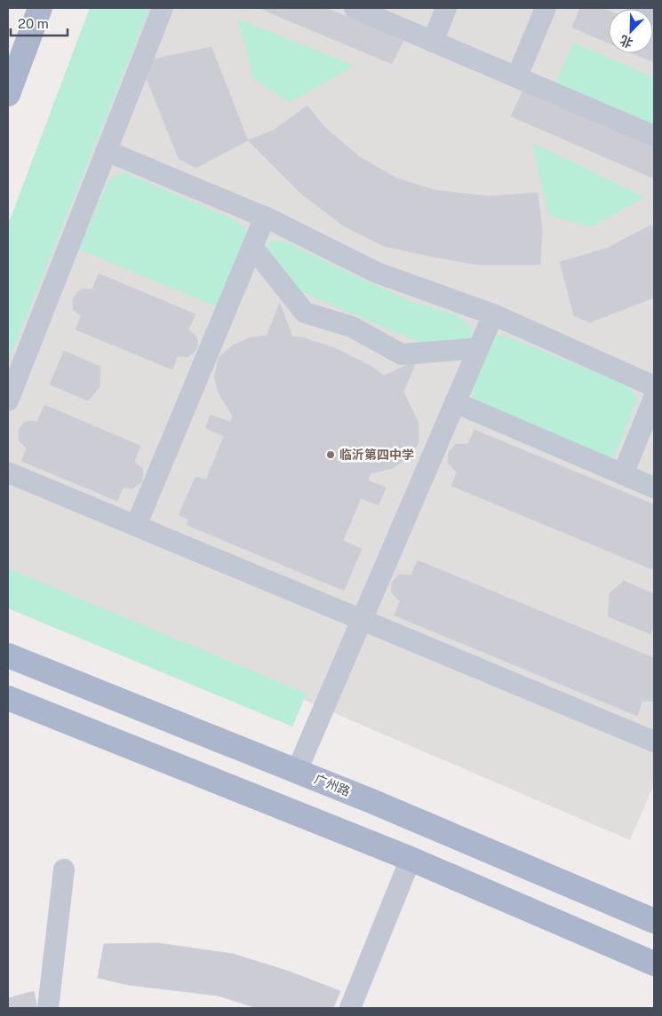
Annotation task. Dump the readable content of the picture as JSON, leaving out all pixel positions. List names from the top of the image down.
{
  "streets": {
    "main road": ["广州路"]
  },
  "places": ["临沂第四中学"],
  "scale_bar": "20 m",
  "north": "bottom left"
}
